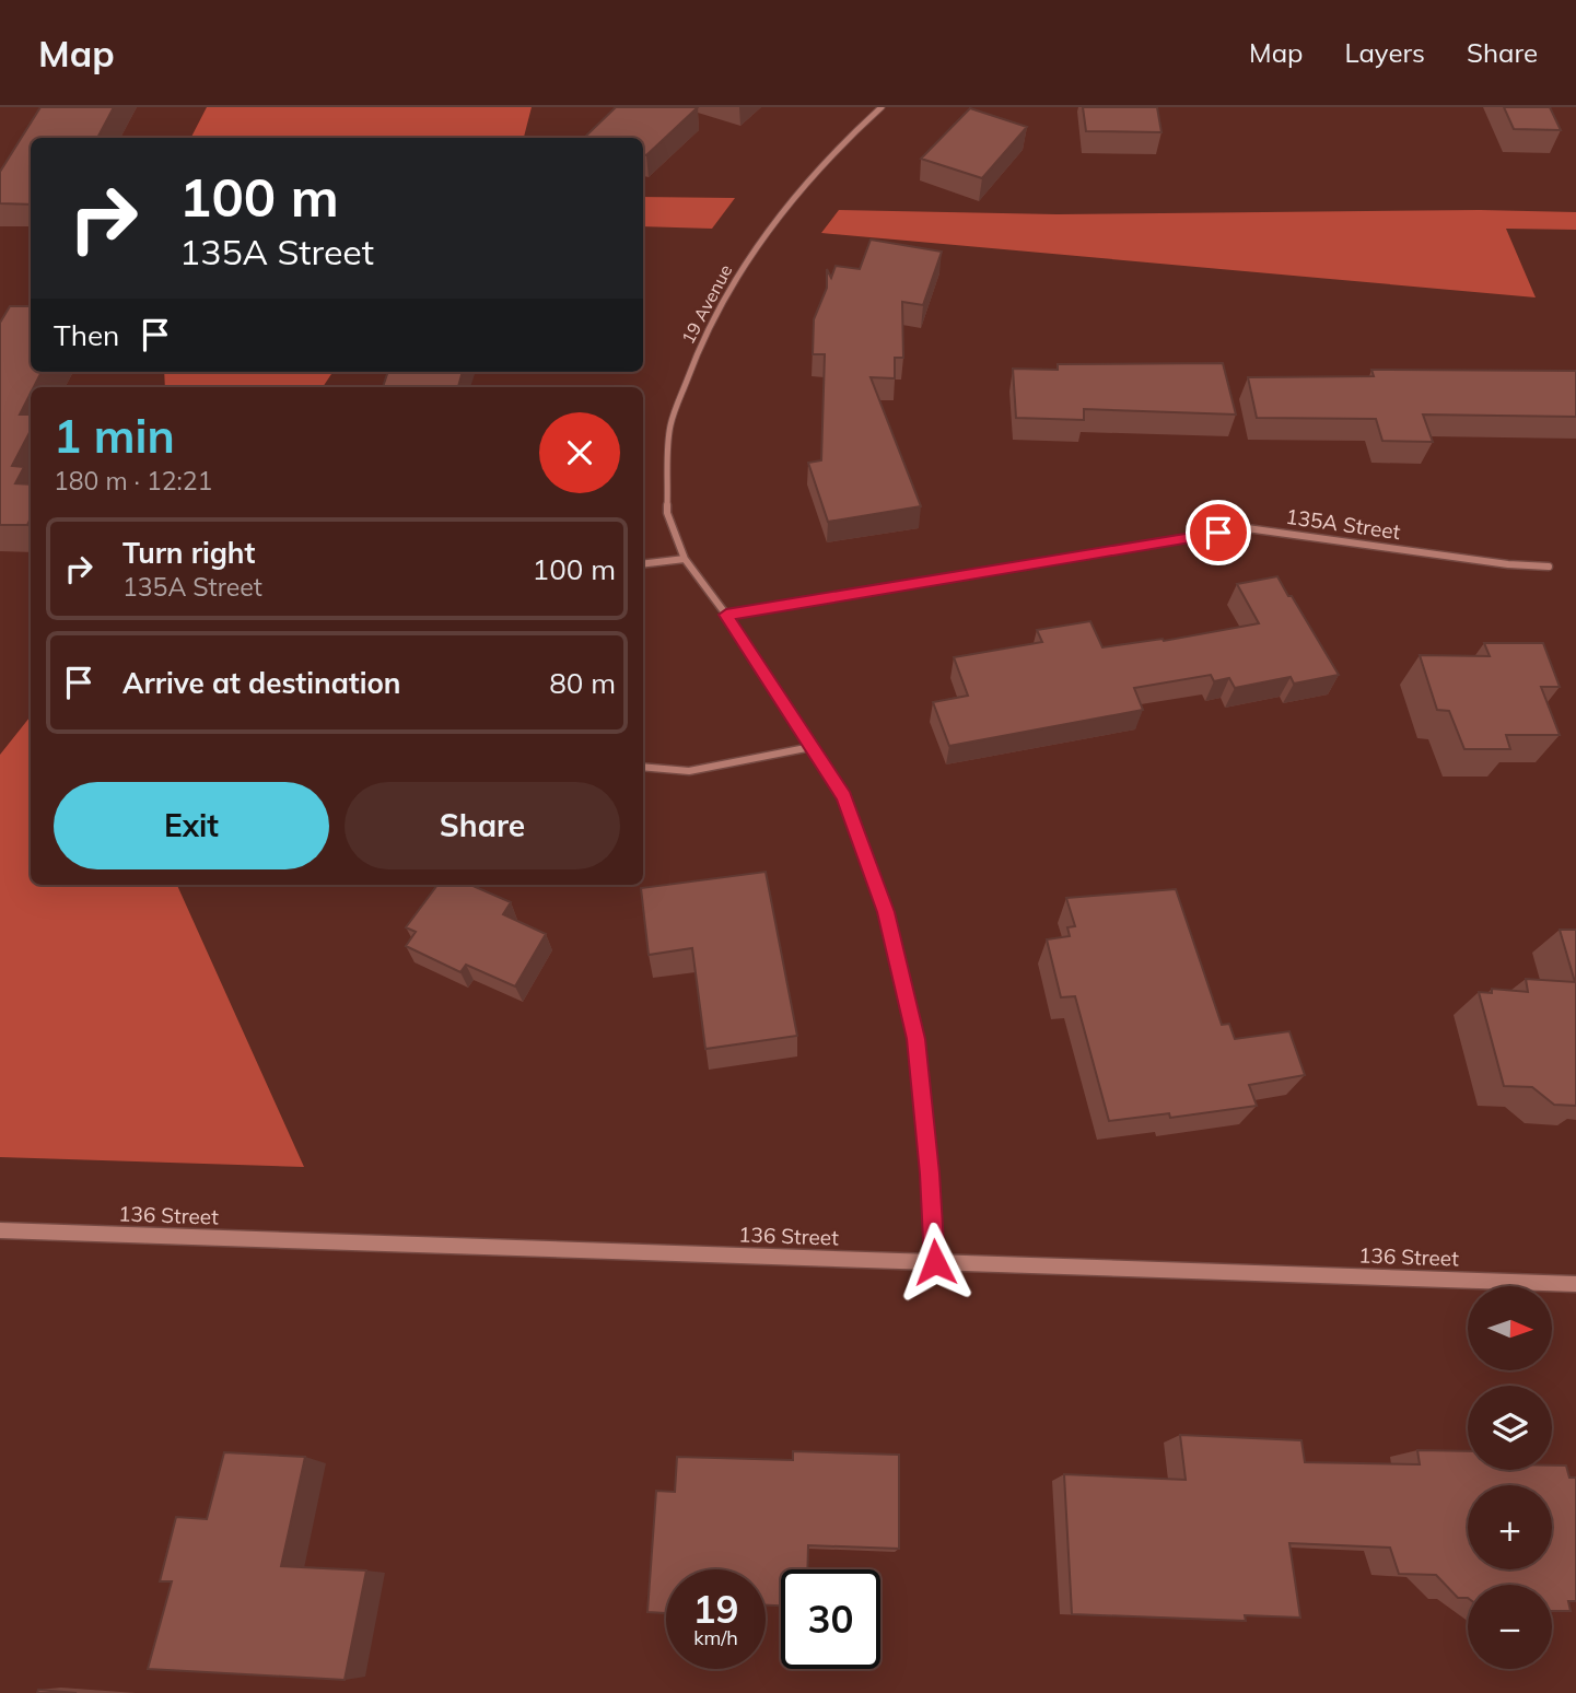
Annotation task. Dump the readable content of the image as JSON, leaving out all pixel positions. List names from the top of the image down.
{
  "streets": {
    "street": ["19 Avenue", "135A Street", "136 Street"]
  },
  "crossings": [
    ["19 Avenue", "135A Street"],
    ["19 Avenue", "136 Street"]
  ],
  "north": "right",
  "page": {
    "header": "Map",
    "nav": ["Map", "Layers", "Share"],
    "turn": ["100 m", "135A Street"],
    "then": "Then",
    "heading": ["1 min", "180 m · 12:21"],
    "list": [
      {
        "name": "Turn right",
        "note": "135A Street",
        "value": "100 m"
      },
      {
        "name": "Arrive at destination",
        "value": "80 m"
      }
    ],
    "buttons": ["Exit", "Share"],
    "map_buttons": ["+", "−"],
    "speed": "19 km/h",
    "limit": "30"
  }
}
